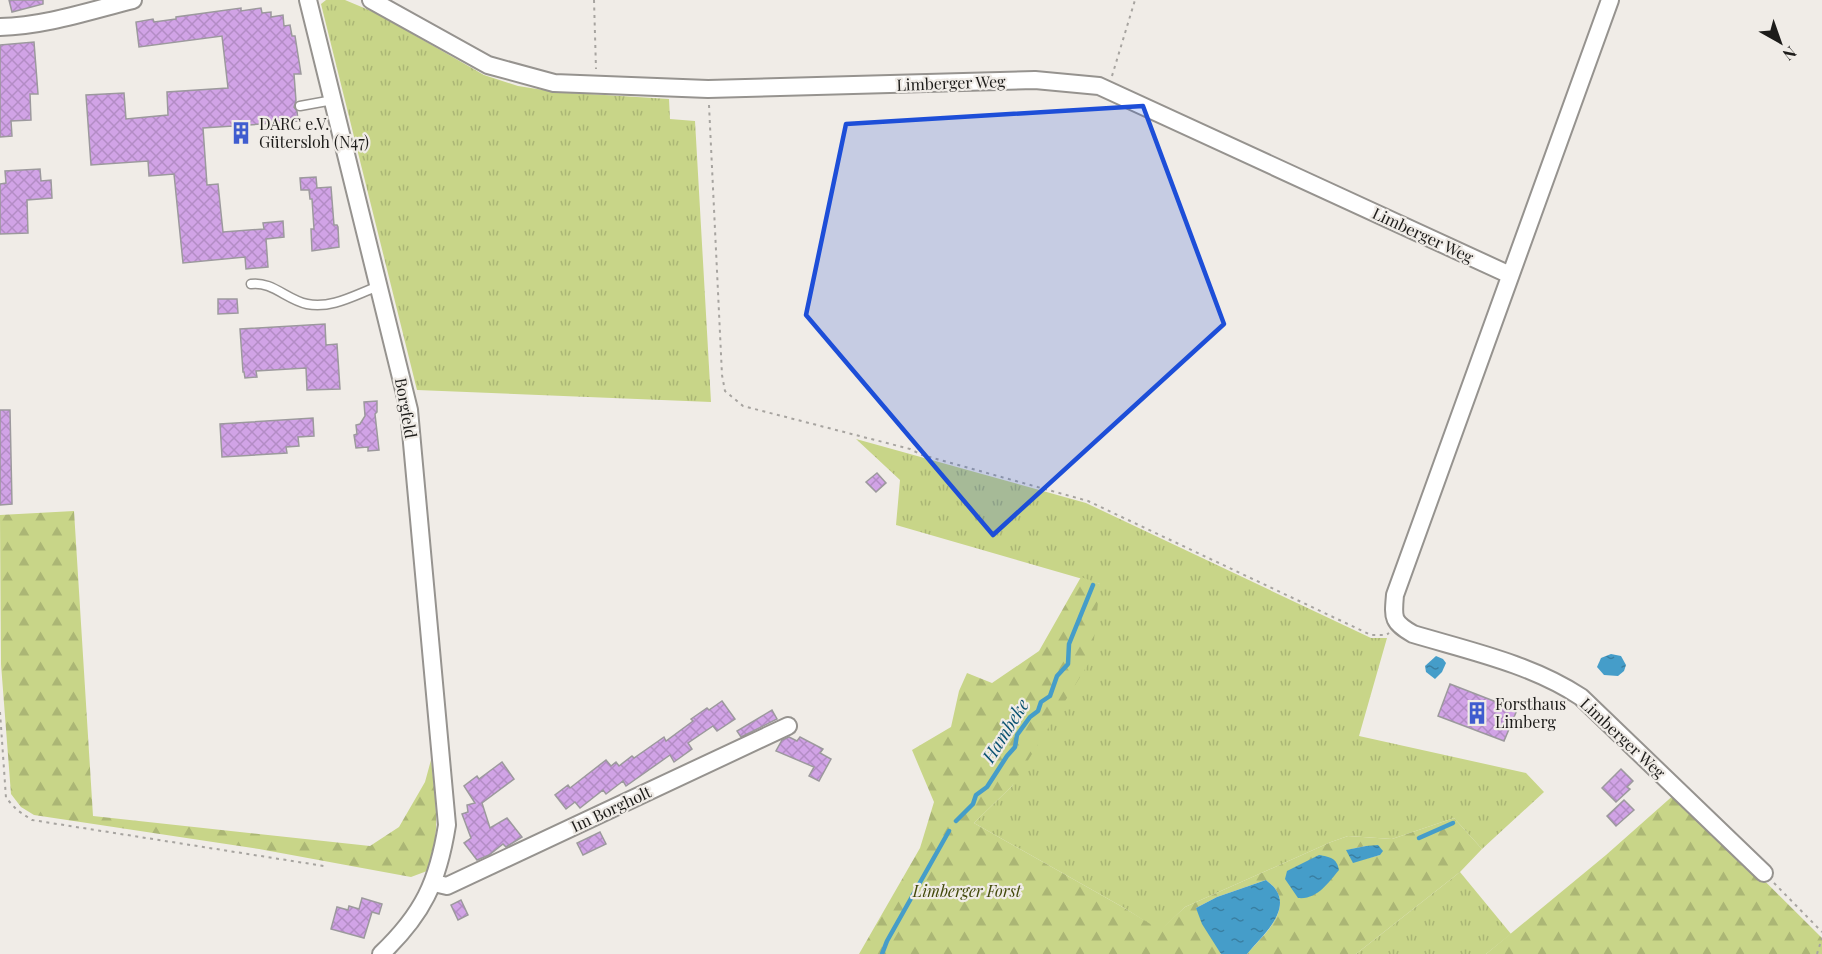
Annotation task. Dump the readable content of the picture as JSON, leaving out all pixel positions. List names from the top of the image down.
{
  "streets": {
    "street": ["Limberger Weg", "Borgfeld", "Im Borgholt"]
  },
  "crossings": [
    ["Borgfeld", "Im Borgholt"]
  ],
  "water": ["Hambeke"],
  "parks": ["Limberger Forst"],
  "places": {
    "building": ["DARC e.V. Gütersloh (N47)", "Forsthaus Limberg"]
  },
  "north": "bottom right"
}
